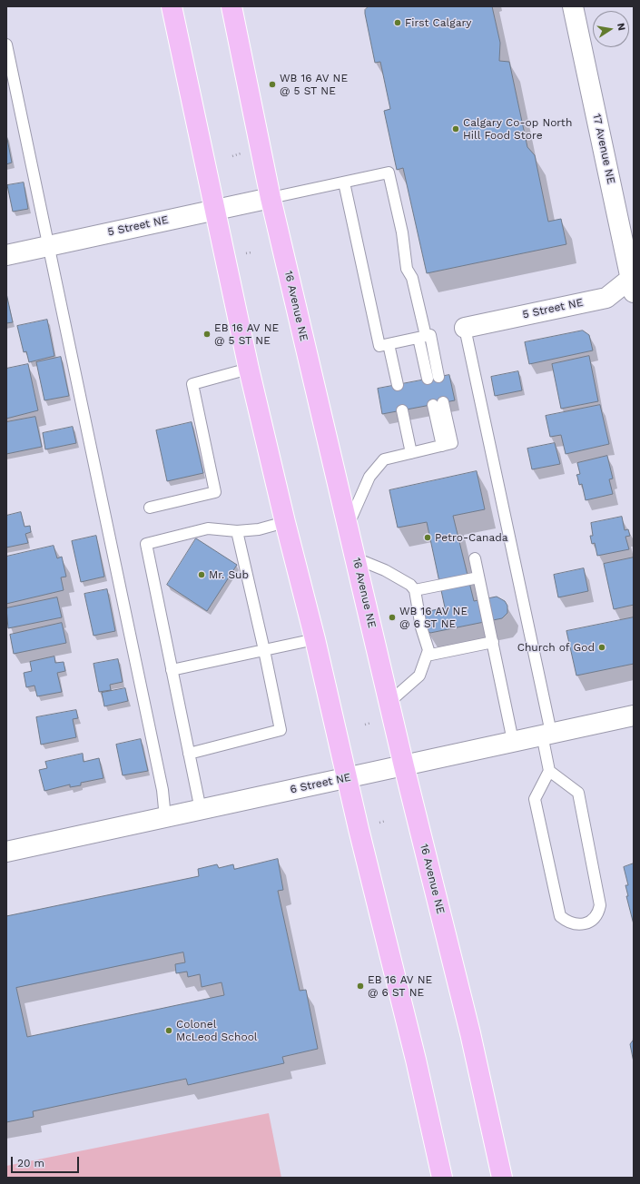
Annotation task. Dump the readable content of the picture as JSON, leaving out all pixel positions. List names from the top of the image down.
{
  "streets": {
    "highway": ["16 Avenue NE"],
    "street": ["17 Avenue NE", "5 Street NE", "6 Street NE"]
  },
  "crossings": [
    ["17 Avenue NE", "5 Street NE"],
    ["5 Street NE", "16 Avenue NE"],
    ["16 Avenue NE", "6 Street NE"]
  ],
  "places": [
    "First Calgary",
    "WB 16 AV NE @ 5 ST NE",
    "Calgary Co-op North Hill Food Store",
    "EB 16 AV NE @ 5 ST NE",
    "Petro-Canada",
    "Mr. Sub",
    "WB 16 AV NE @ 6 ST NE",
    "Church of God",
    "EB 16 AV NE @ 6 ST NE",
    "Colonel McLeod School"
  ],
  "scale_bar": "20 m",
  "north": "right"
}
